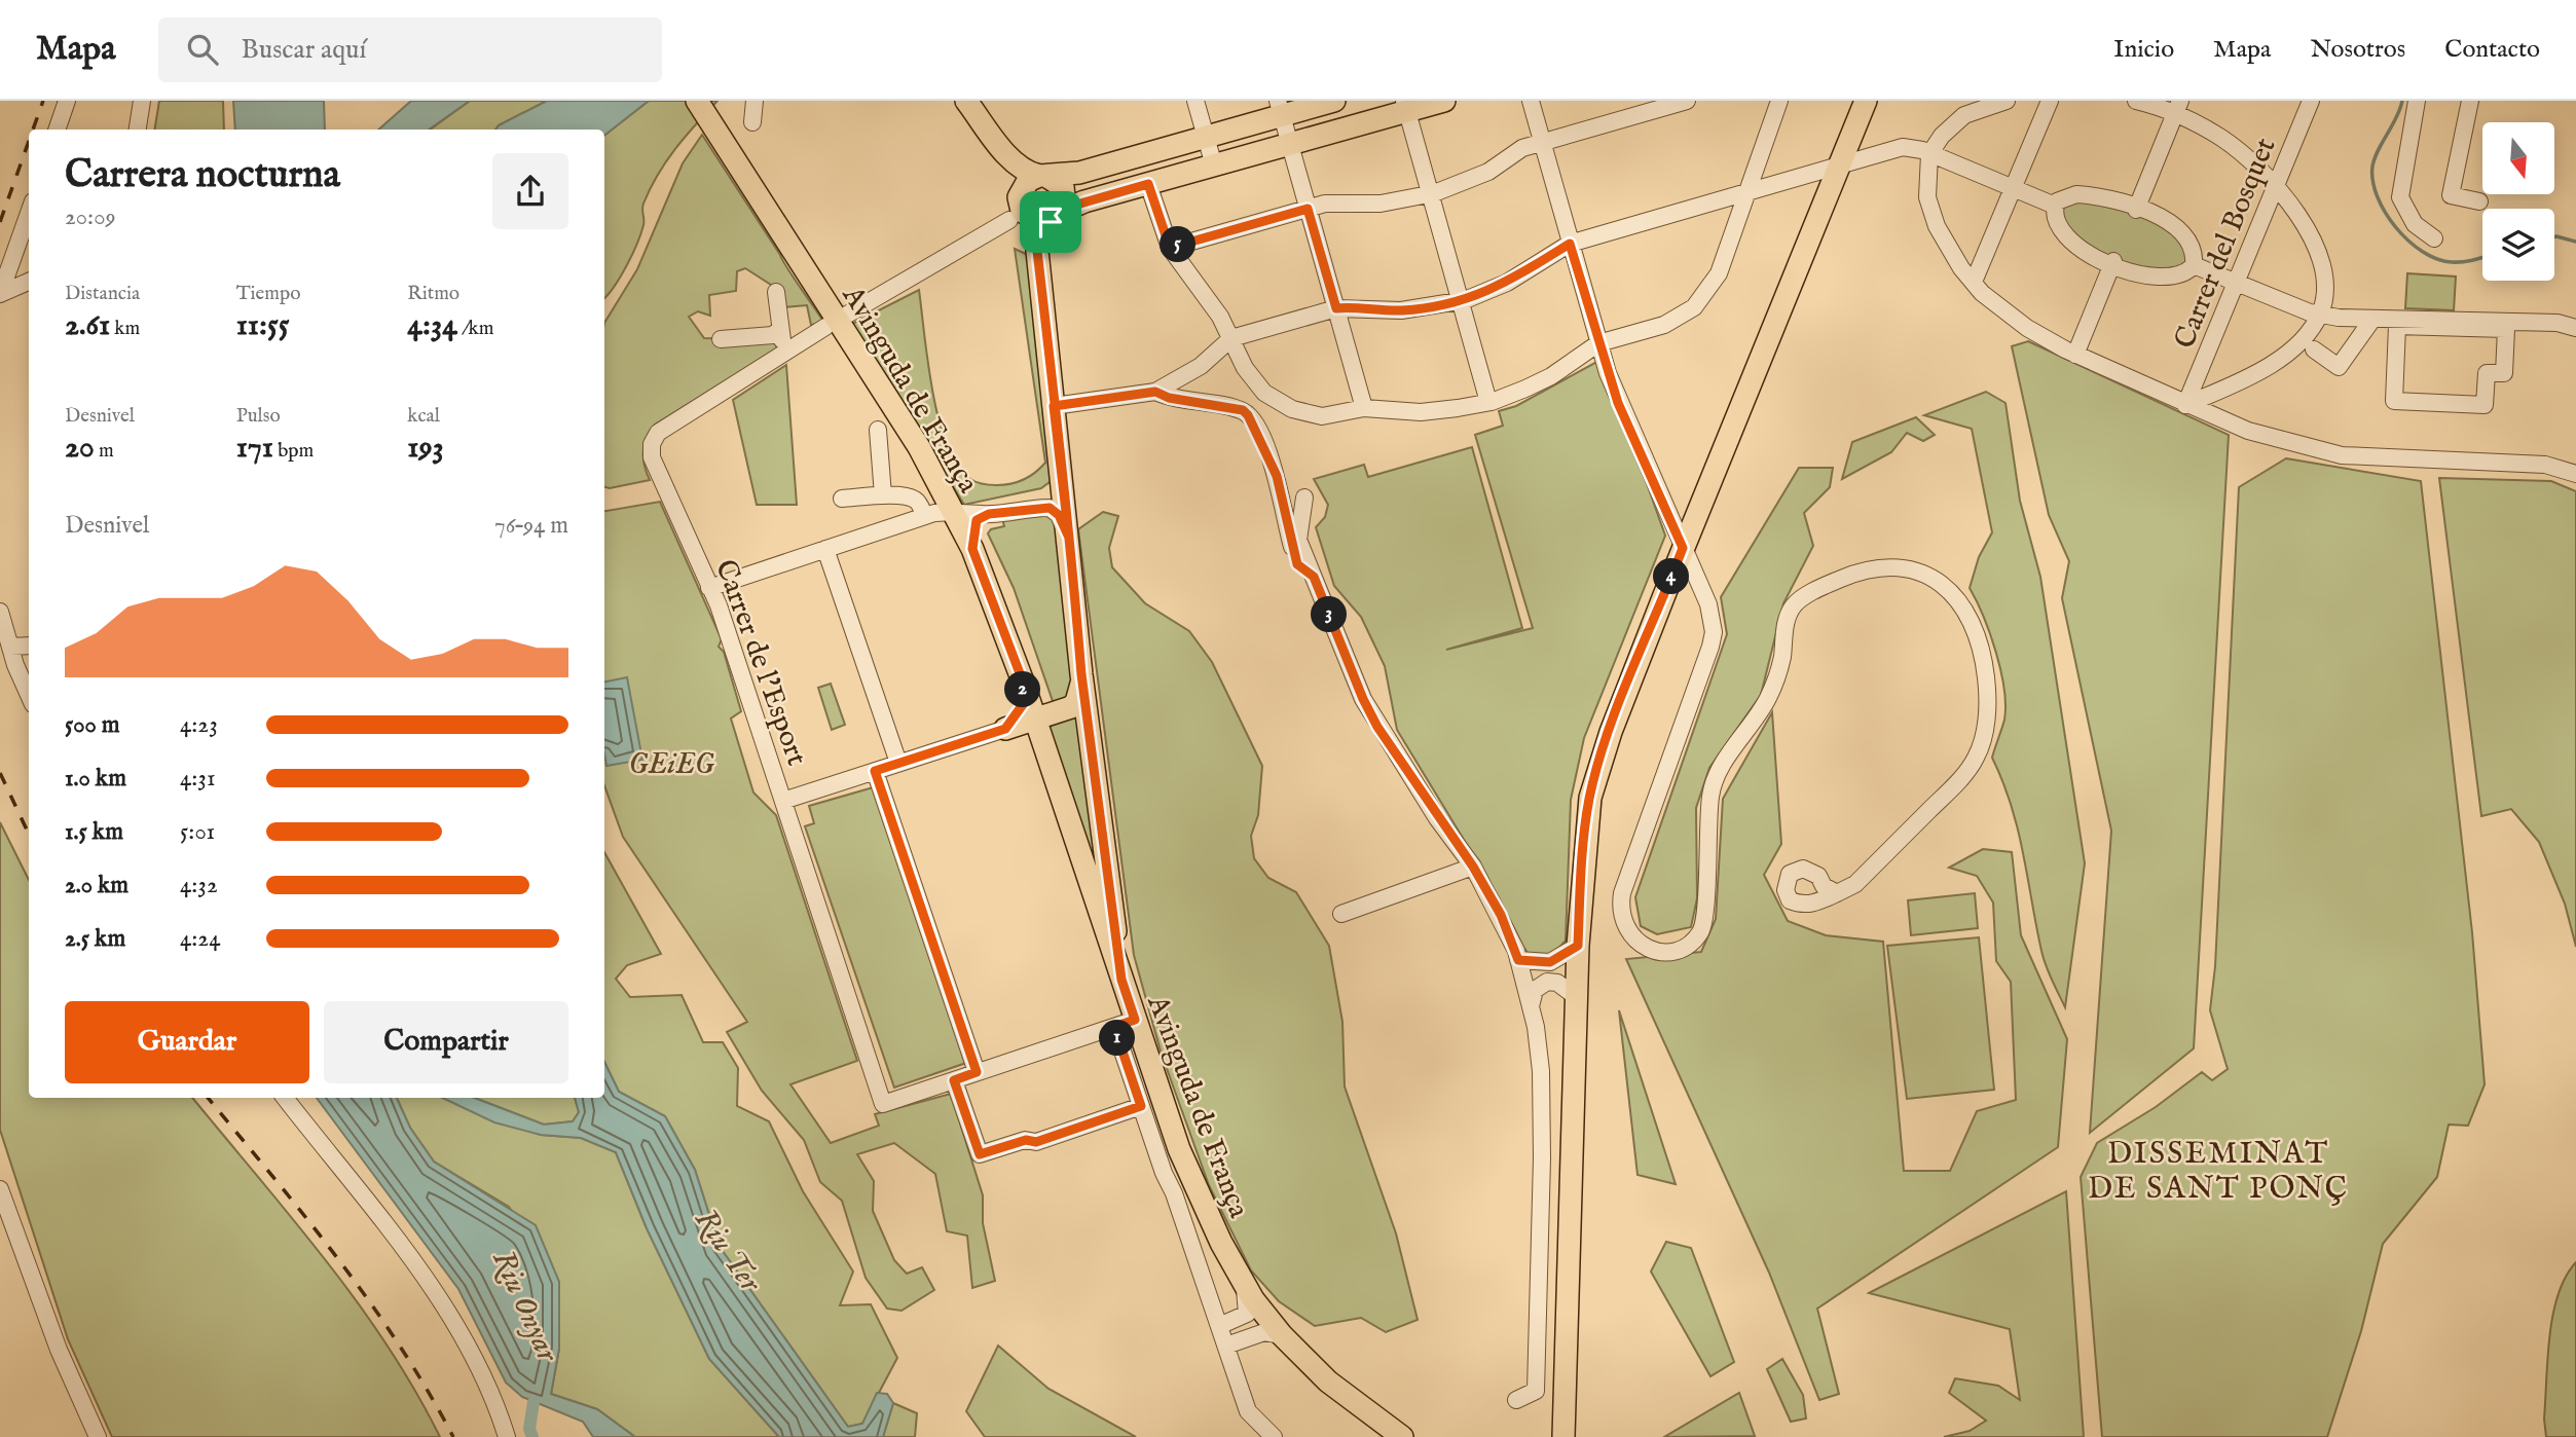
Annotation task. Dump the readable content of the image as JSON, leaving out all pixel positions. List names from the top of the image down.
{
  "streets": {
    "main road": ["Avinguda de França"],
    "street": ["Carrer del Bosquet", "Carrer de l'Esport"]
  },
  "districts": ["DISSEMINAT DE SANT PONÇ"],
  "water": ["Riu Ter", "Riu Onyar"],
  "parks": ["GEiEG"],
  "north": "bottom",
  "page": {
    "header": "Mapa",
    "search": "Buscar aquí",
    "nav": [
      "Inicio",
      "Mapa",
      "Nosotros",
      "Contacto"
    ],
    "heading": ["Carrera nocturna", "20:09"],
    "pins": [
      "5",
      "4",
      "3",
      "2",
      "1"
    ],
    "stats": [
      ["Distancia", "2.61 km"],
      ["Tiempo", "11:55"],
      ["Ritmo", "4:34 /km"],
      ["Desnivel", "20 m"],
      ["Pulso", "171 bpm"],
      ["kcal", "193"]
    ],
    "chart": ["Desnivel", "76–94 m"],
    "list": [
      {
        "name": "500 m",
        "note": "4:23"
      },
      {
        "name": "1.0 km",
        "note": "4:31"
      },
      {
        "name": "1.5 km",
        "note": "5:01"
      },
      {
        "name": "2.0 km",
        "note": "4:32"
      },
      {
        "name": "2.5 km",
        "note": "4:24"
      }
    ],
    "buttons": ["Guardar", "Compartir"]
  }
}
